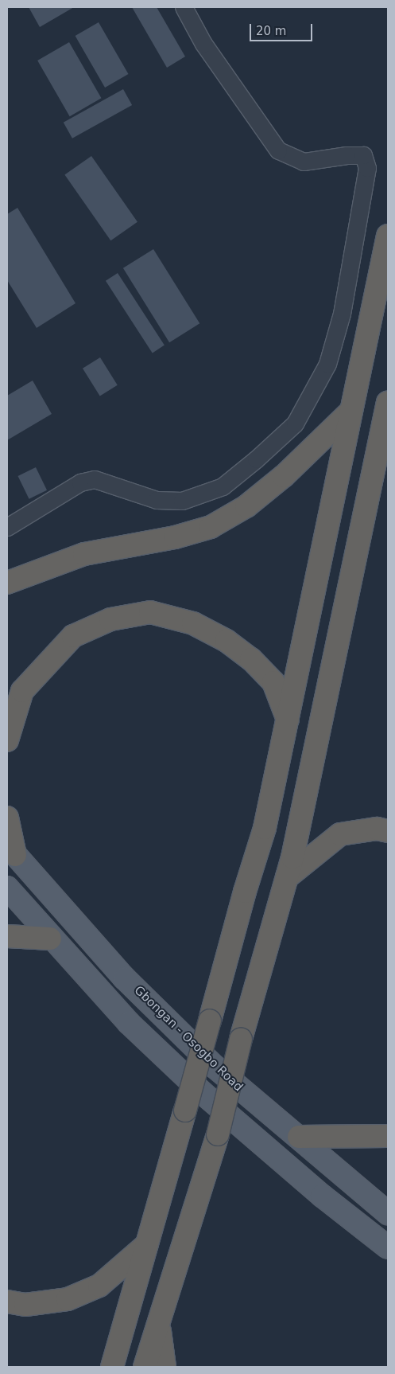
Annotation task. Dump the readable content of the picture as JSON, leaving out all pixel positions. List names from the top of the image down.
{
  "streets": {
    "main road": ["Gbongan - Osogbo Road"]
  },
  "scale_bar": "20 m"
}
